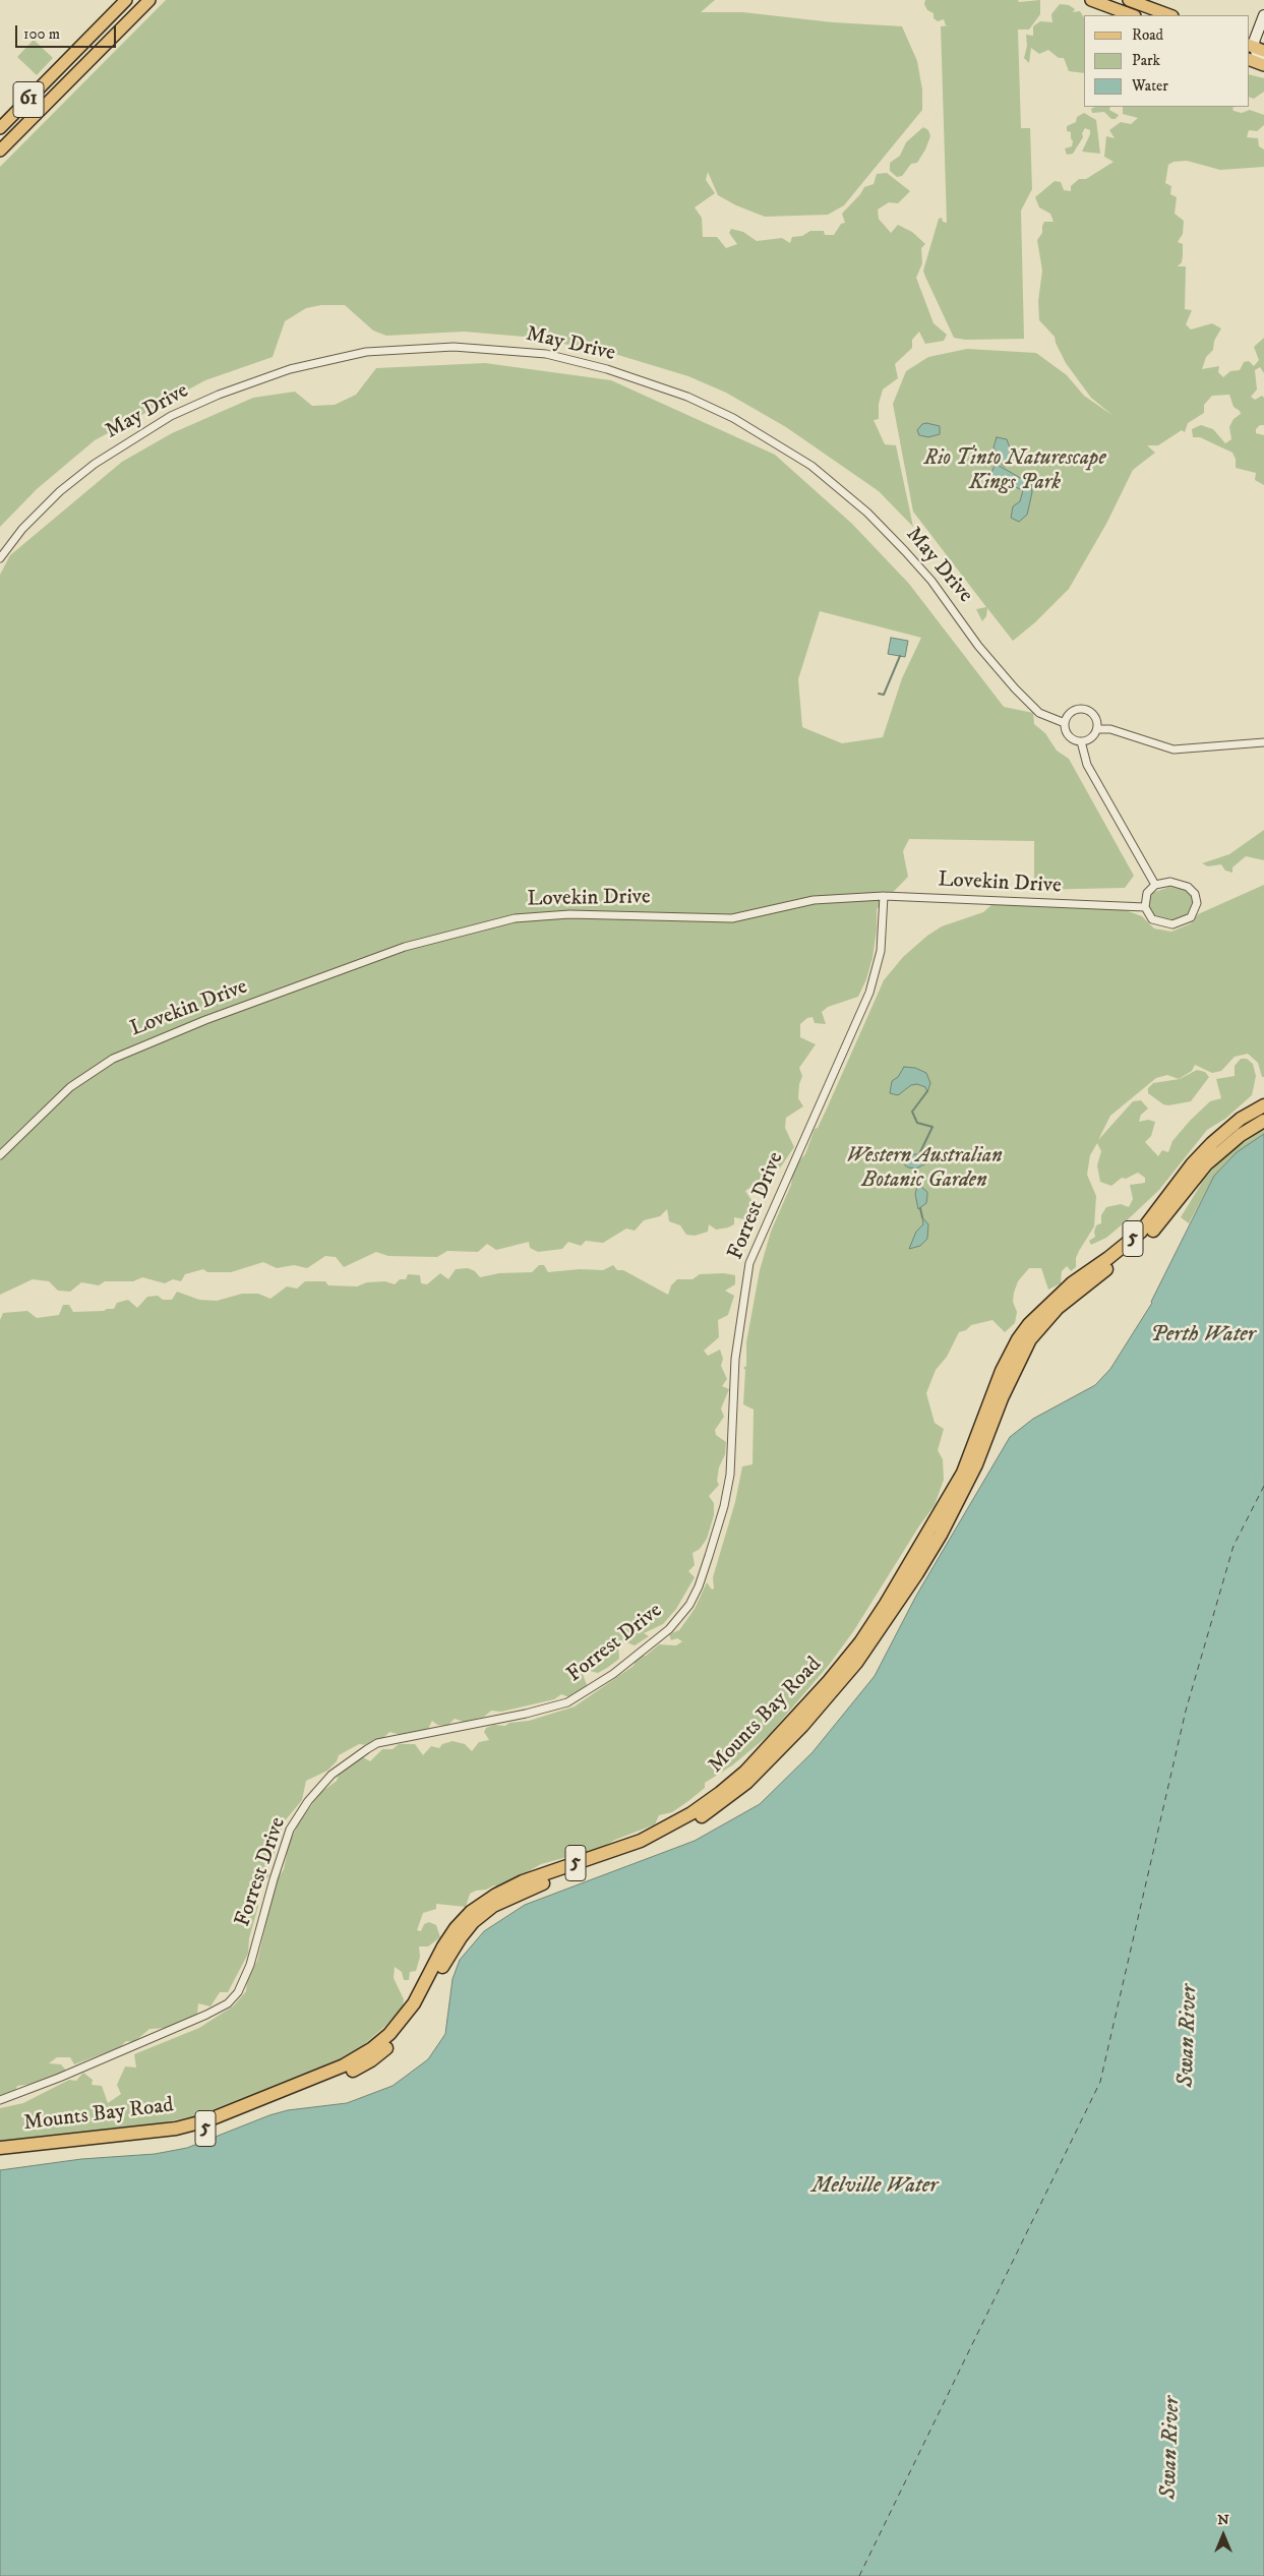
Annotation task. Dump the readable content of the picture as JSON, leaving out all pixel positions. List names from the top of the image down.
{
  "streets": {
    "highway": ["5", "Mounts Bay Road"],
    "main road": ["61"],
    "street": ["May Drive", "Lovekin Drive", "Forrest Drive"]
  },
  "crossings": [
    ["Lovekin Drive", "Forrest Drive"]
  ],
  "water": ["Perth Water", "Swan River", "Melville Water"],
  "parks": ["Rio Tinto Naturescape Kings Park", "Western Australian Botanic Garden"],
  "legend": ["Road", "Park", "Water"],
  "scale_bar": "100 m",
  "north": "top"
}
